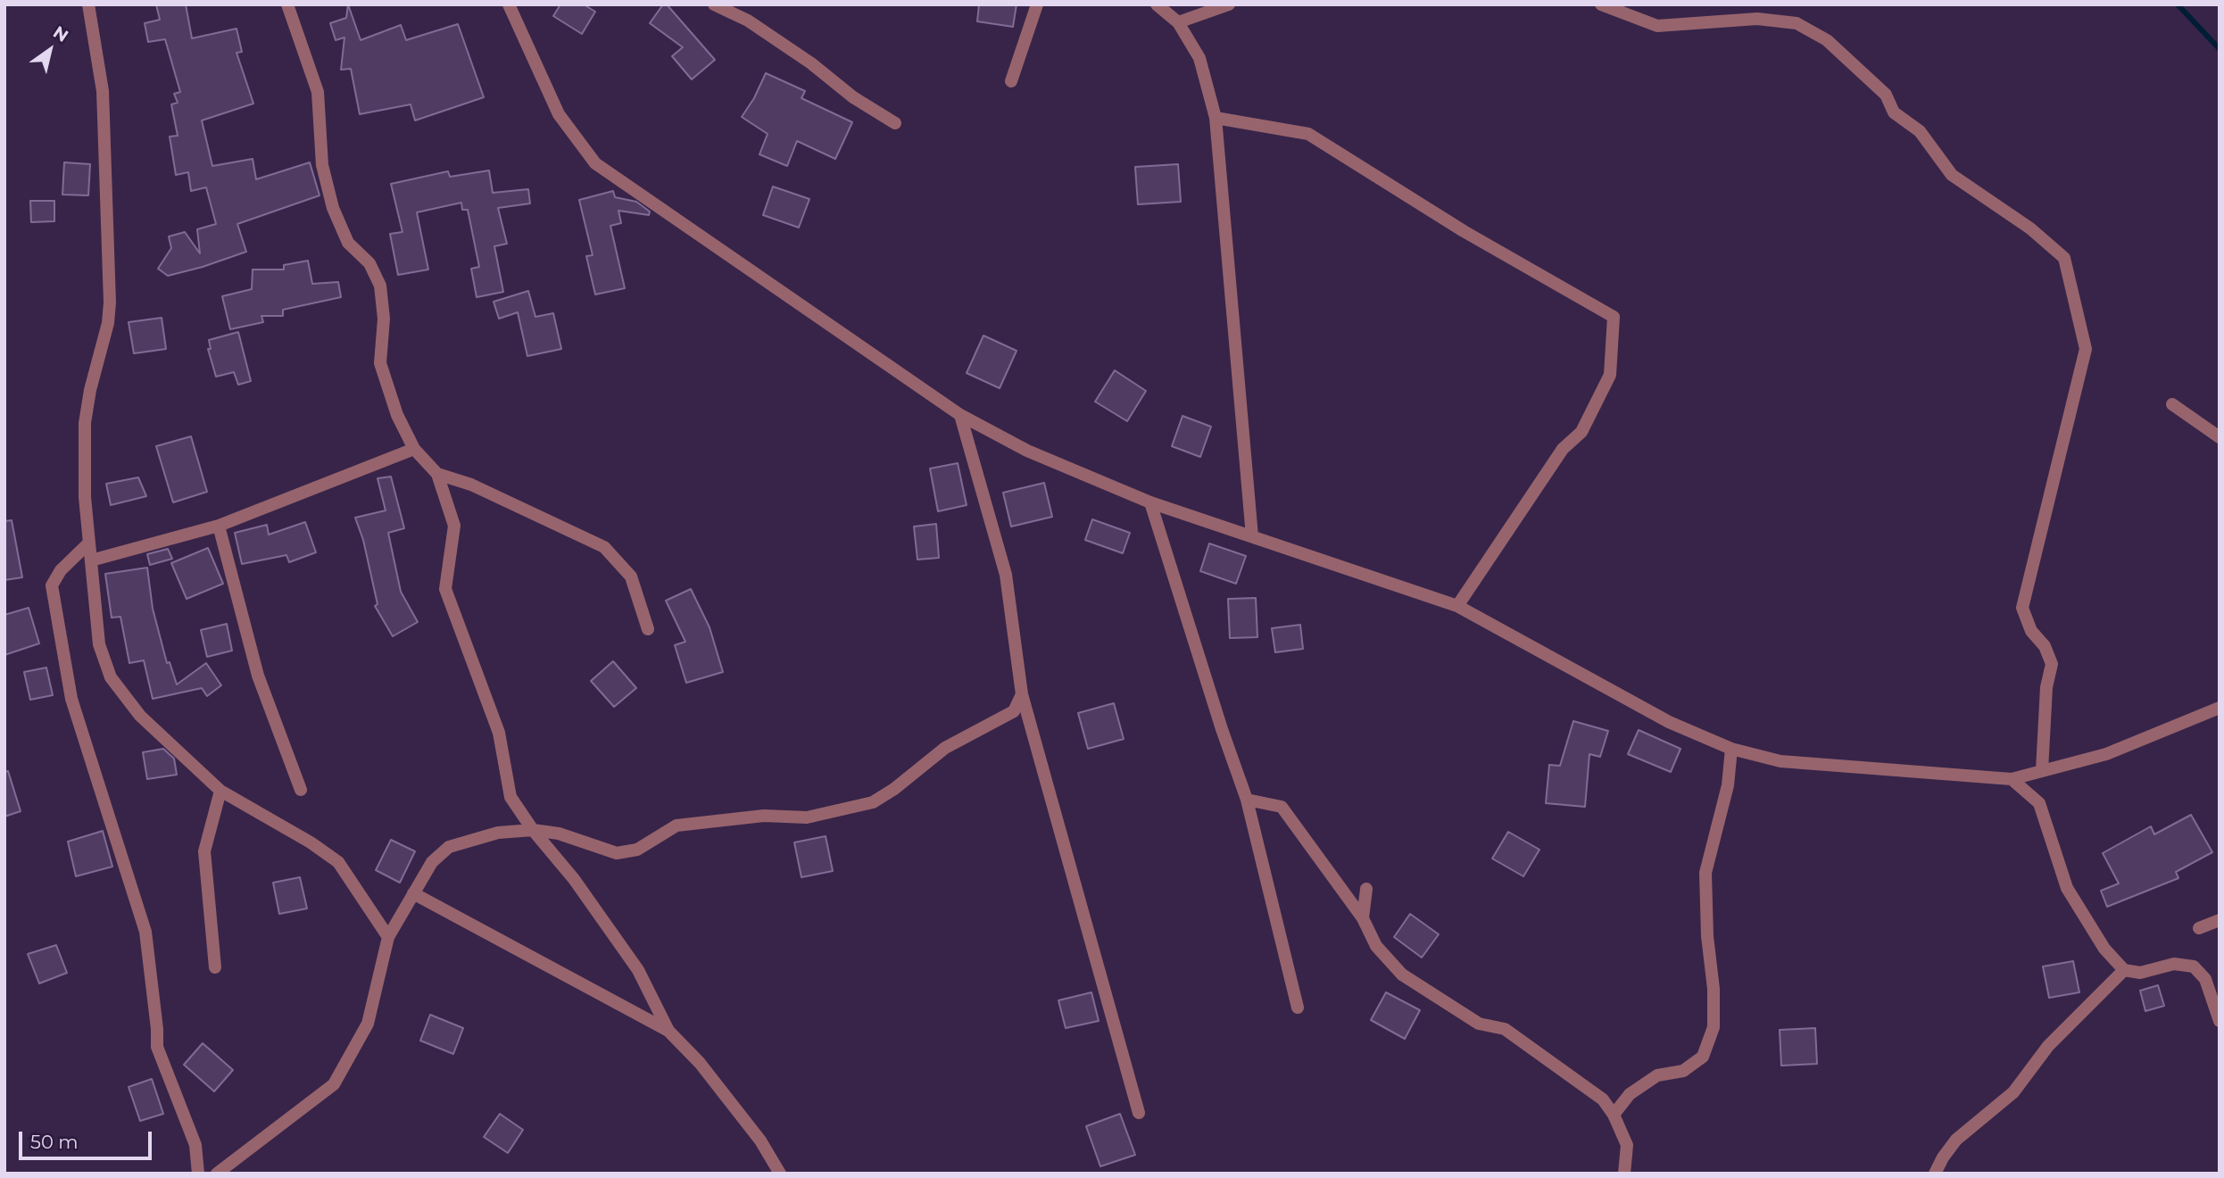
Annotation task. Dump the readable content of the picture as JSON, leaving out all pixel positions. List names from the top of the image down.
{
  "scale_bar": "50 m",
  "north": "top right"
}
